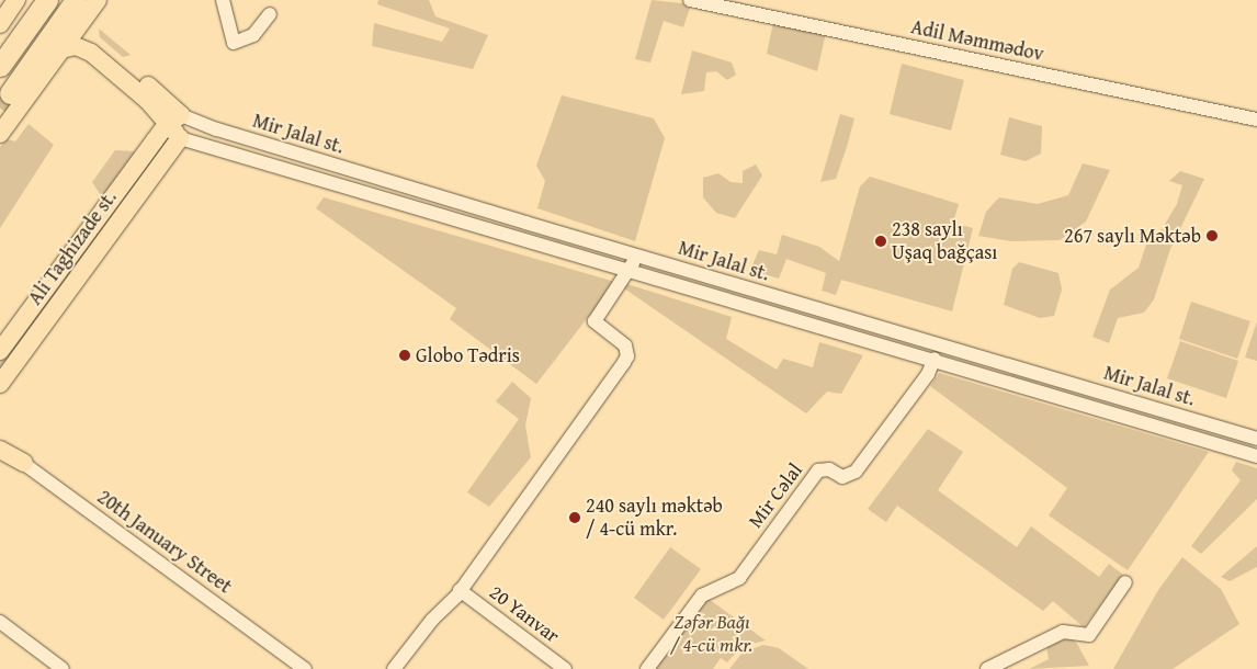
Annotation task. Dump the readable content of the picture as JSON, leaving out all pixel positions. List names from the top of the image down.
{
  "streets": {
    "main road": ["Ali Taghizade st."],
    "street": [
      "Adil Məmmədov",
      "Mir Jalal st.",
      "Mir Cəlal",
      "20th January Street",
      "20 Yanvar"
    ]
  },
  "crossings": [
    ["Mir Jalal st.", "Ali Taghizade st."],
    ["Mir Jalal st.", "Mir Cəlal"],
    ["Mir Jalal st.", "20 Yanvar"]
  ],
  "parks": ["Zəfər Bağı / 4-cü mkr."],
  "places": [
    "267 saylı Məktəb",
    "238 saylı Uşaq bağçası",
    "Globo Tədris",
    "240 saylı məktəb / 4-cü mkr."
  ]
}
